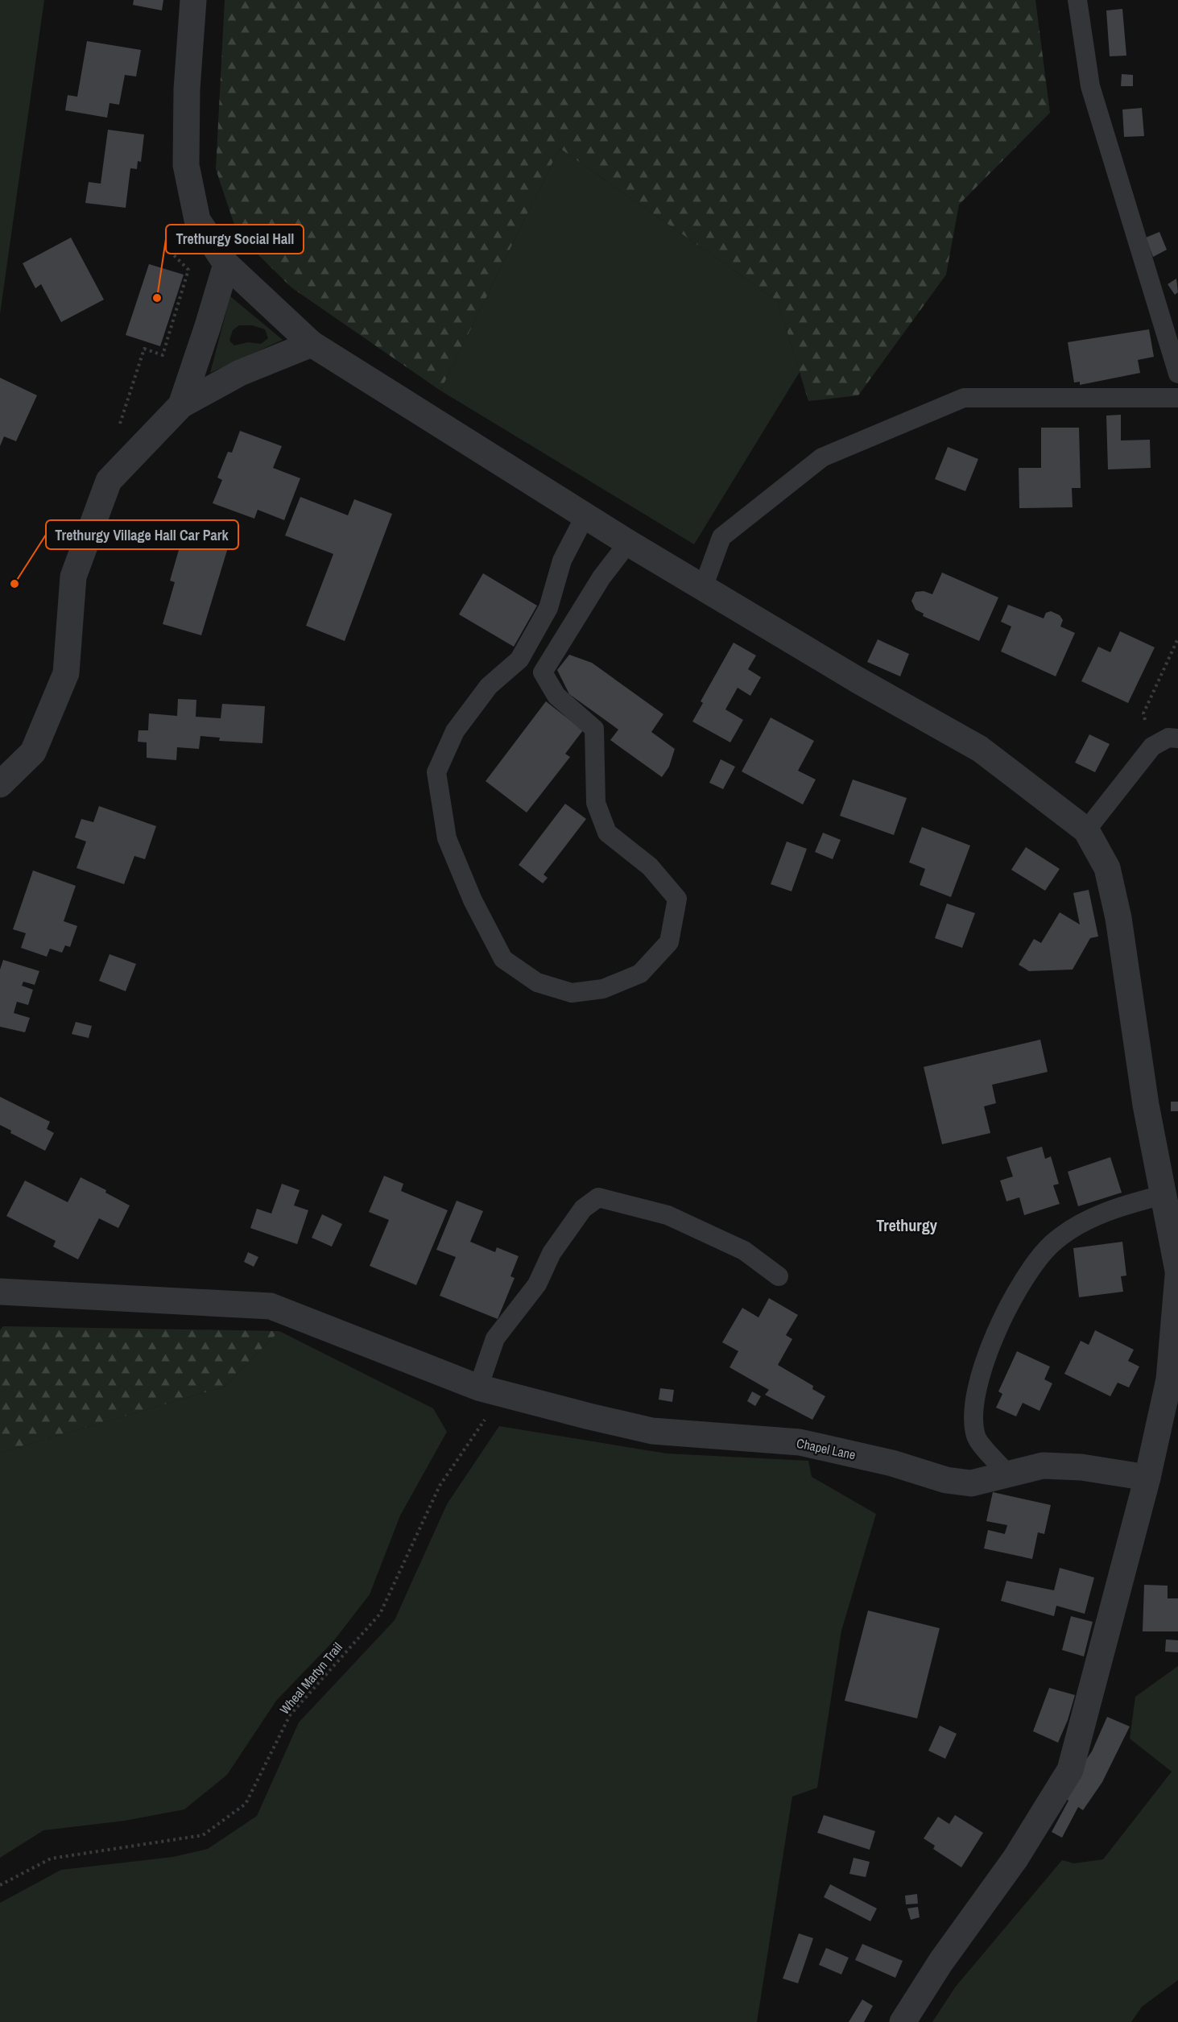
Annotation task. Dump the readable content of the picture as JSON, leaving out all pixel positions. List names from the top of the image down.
{
  "streets": {
    "street": ["Chapel Lane"],
    "path": ["Wheal Martyn Trail"]
  },
  "crossings": [
    ["Chapel Lane", "Wheal Martyn Trail"]
  ],
  "districts": ["Trethurgy"],
  "places": ["Trethurgy Social Hall", "Trethurgy Village Hall Car Park"]
}
